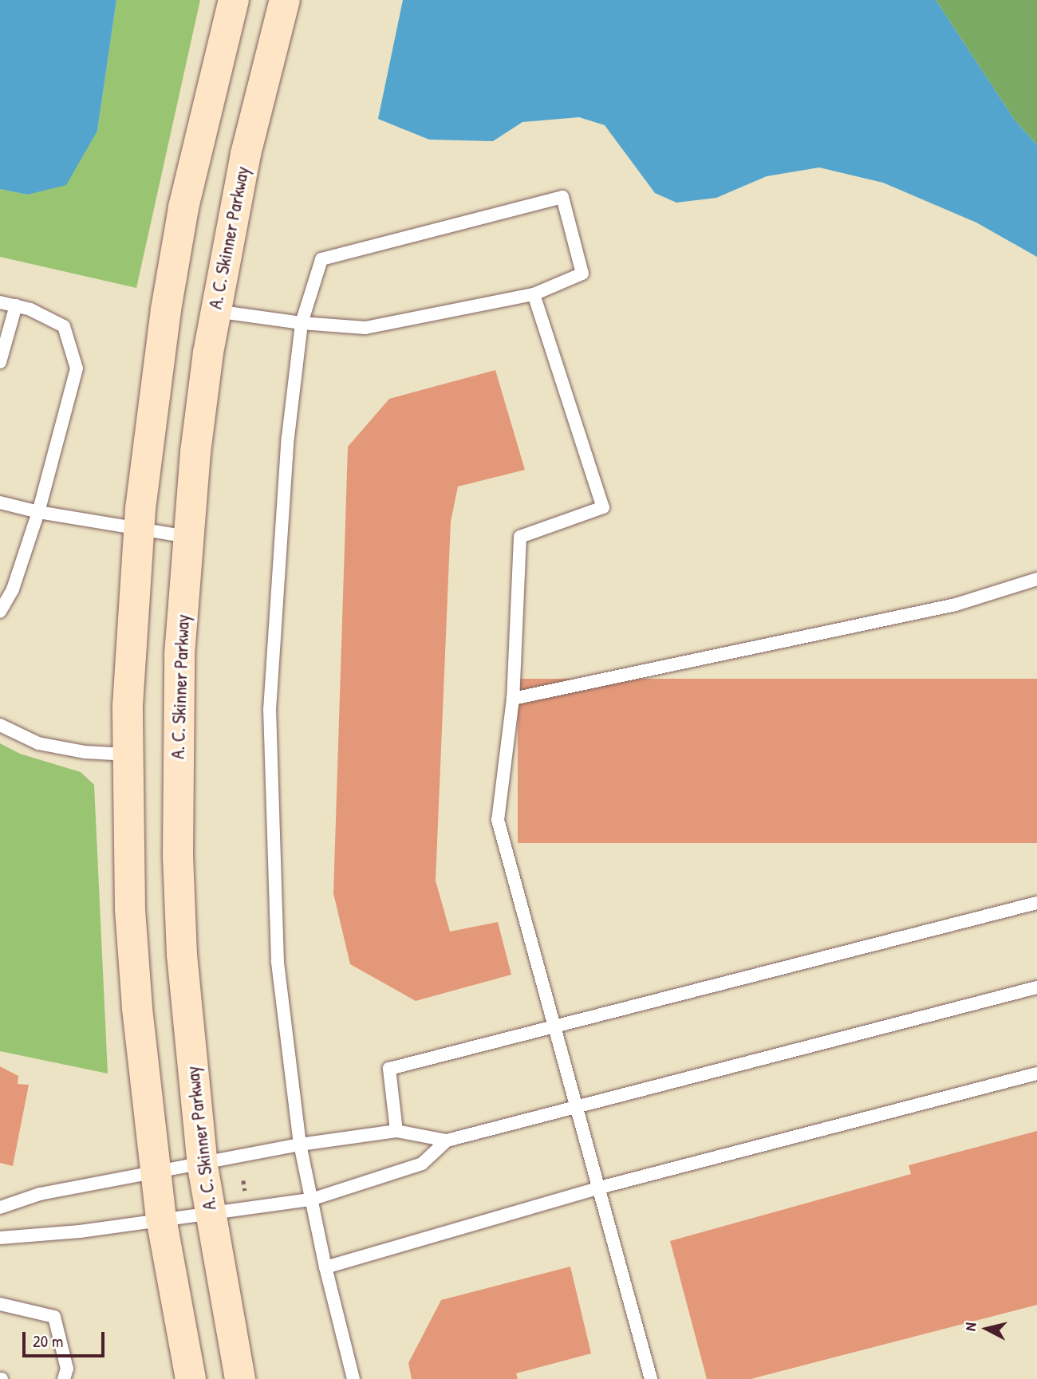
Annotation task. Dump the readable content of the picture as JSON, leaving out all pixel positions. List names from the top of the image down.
{
  "streets": {
    "main road": ["A. C. Skinner Parkway"]
  },
  "scale_bar": "20 m",
  "north": "left"
}
